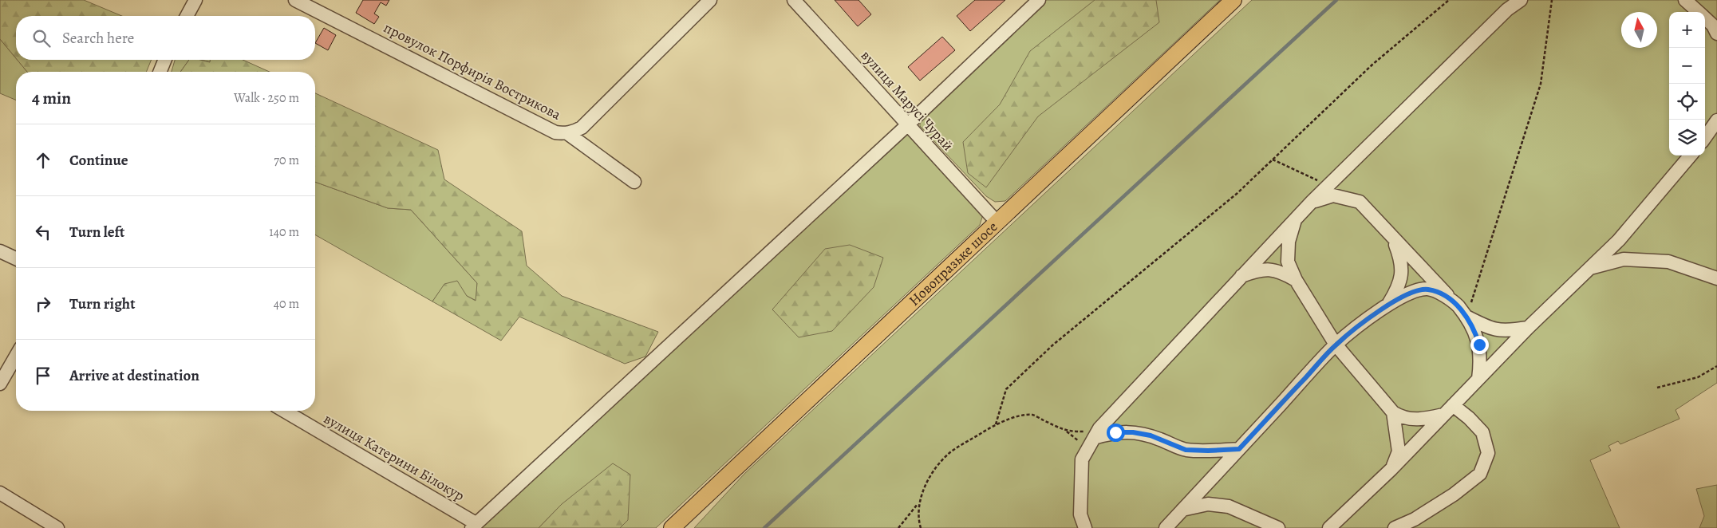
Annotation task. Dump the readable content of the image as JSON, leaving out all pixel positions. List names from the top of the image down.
{
  "streets": {
    "main road": ["Новопразьке шосе"],
    "street": ["провулок Порфирія Вострикова", "вулиця Марусі Чурай", "вулиця Катерини Білокур"]
  },
  "crossings": [
    ["вулиця Марусі Чурай", "Новопразьке шосе"]
  ],
  "north": "top",
  "page": {
    "map_buttons": ["+", "−"],
    "search": "Search here",
    "heading": ["4 min", "Walk · 250 m"],
    "list": [
      ["Continue", "70 m"],
      ["Turn left", "140 m"],
      ["Turn right", "40 m"],
      "Arrive at destination"
    ]
  }
}
